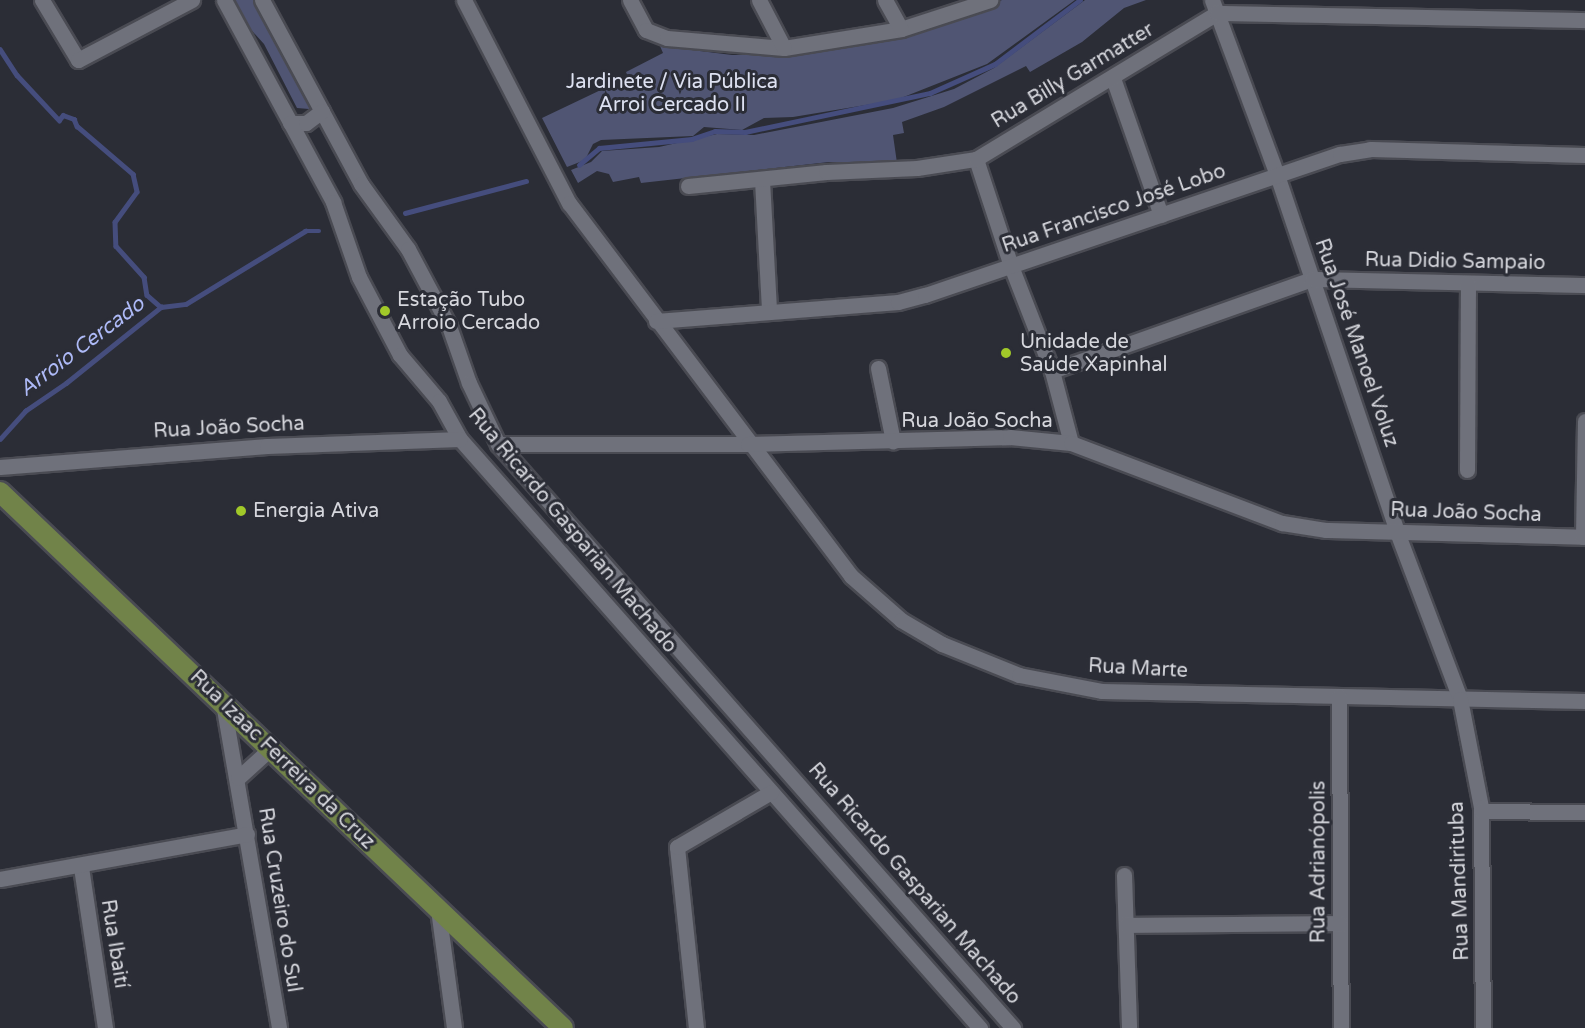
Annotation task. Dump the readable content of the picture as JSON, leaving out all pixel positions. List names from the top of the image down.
{
  "streets": {
    "main road": ["Rua Izaac Ferreira da Cruz"],
    "street": [
      "Rua Billy Garmatter",
      "Rua Francisco José Lobo",
      "Rua Didio Sampaio",
      "Rua José Manoel Voluz",
      "Rua João Socha",
      "Rua Ricardo Gasparian Machado",
      "Rua Marte",
      "Rua Adrianópolis",
      "Rua Mandirituba",
      "Rua Cruzeiro do Sul",
      "Rua Ibaití"
    ]
  },
  "crossings": [
    ["Rua Billy Garmatter", "Rua José Manoel Voluz"],
    ["Rua Francisco José Lobo", "Rua José Manoel Voluz"],
    ["Rua Francisco José Lobo", "Rua Marte"],
    ["Rua Didio Sampaio", "Rua José Manoel Voluz"],
    ["Rua José Manoel Voluz", "Rua João Socha"],
    ["Rua José Manoel Voluz", "Rua Marte"],
    ["Rua José Manoel Voluz", "Rua Mandirituba"],
    ["Rua João Socha", "Rua Ricardo Gasparian Machado"],
    ["Rua João Socha", "Rua Marte"],
    ["Rua Marte", "Rua Adrianópolis"],
    ["Rua Marte", "Rua Mandirituba"],
    ["Rua Izaac Ferreira da Cruz", "Rua Cruzeiro do Sul"]
  ],
  "water": ["Arroio Cercado"],
  "parks": ["Jardinete / Via Pública Arroi Cercado II"],
  "places": ["Estação Tubo Arroio Cercado", "Unidade de Saúde Xapinhal", "Energia Ativa"]
}
